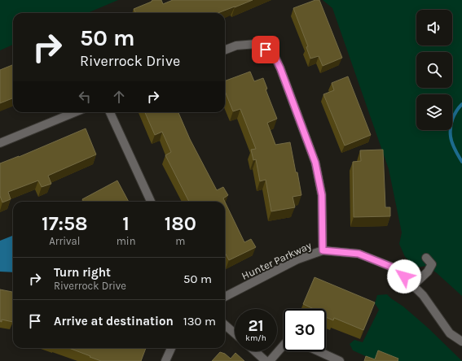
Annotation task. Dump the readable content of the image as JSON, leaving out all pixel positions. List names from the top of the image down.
{
  "streets": {
    "street": ["Hunter Parkway"]
  },
  "page": {
    "turn": ["50 m", "Riverrock Drive"],
    "eta": [
      "17:58",
      "Arrival",
      "1",
      "min",
      "180",
      "m"
    ],
    "list": [
      {
        "name": "Turn right",
        "note": "Riverrock Drive",
        "value": "50 m"
      },
      {
        "name": "Arrive at destination",
        "value": "130 m"
      }
    ],
    "speed": "21 km/h",
    "limit": "30"
  }
}
